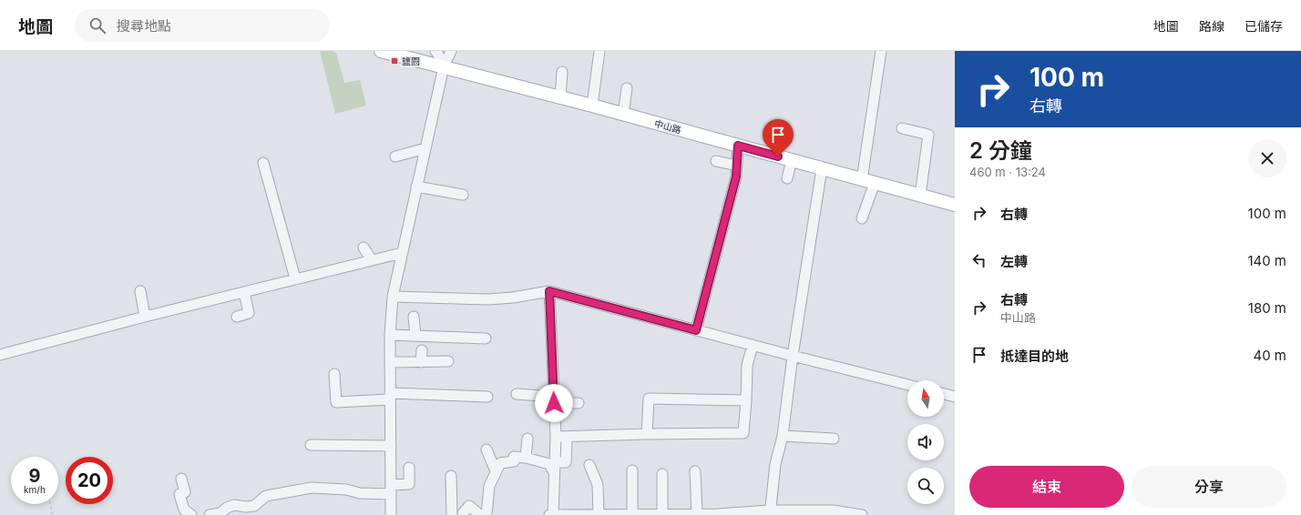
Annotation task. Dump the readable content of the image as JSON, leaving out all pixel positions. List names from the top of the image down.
{
  "streets": {
    "main road": ["中山路"]
  },
  "places": {
    "transit": ["鹽園"]
  },
  "north": "top",
  "page": {
    "header": "地圖",
    "search": "搜尋地點",
    "nav": ["地圖", "路線", "已儲存"],
    "turn": ["100 m", "右轉"],
    "heading": ["2 分鐘", "460 m · 13:24"],
    "list": [
      {
        "name": "右轉",
        "value": "100 m"
      },
      {
        "name": "左轉",
        "value": "140 m"
      },
      {
        "name": "右轉",
        "note": "中山路",
        "value": "180 m"
      },
      {
        "name": "抵達目的地",
        "value": "40 m"
      }
    ],
    "speed": "9 km/h",
    "limit": "20",
    "buttons": ["結束", "分享"]
  }
}
